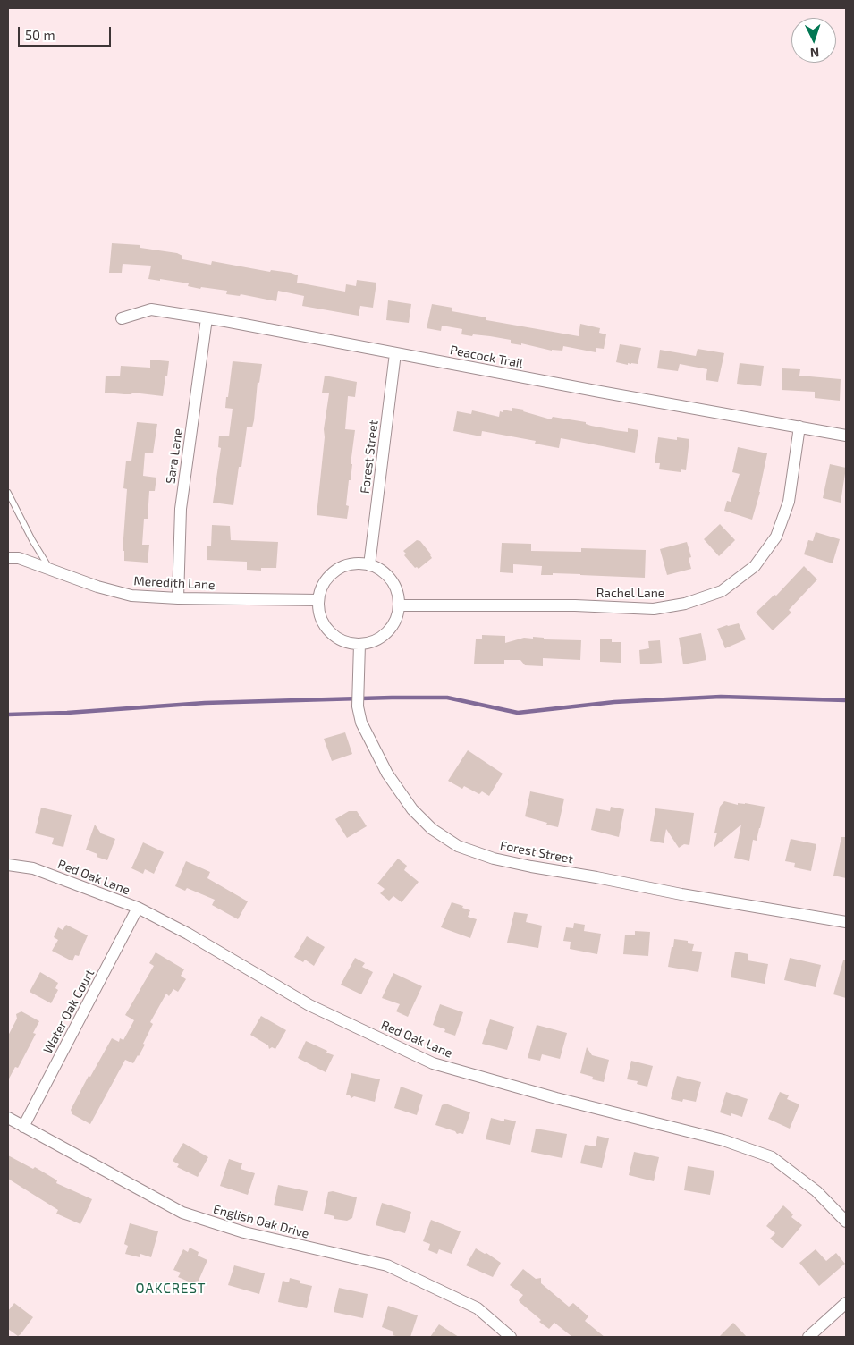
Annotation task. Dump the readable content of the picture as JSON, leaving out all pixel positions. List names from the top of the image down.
{
  "streets": {
    "street": [
      "Peacock Trail",
      "Sara Lane",
      "Forest Street",
      "Meredith Lane",
      "Rachel Lane",
      "Red Oak Lane",
      "Water Oak Court",
      "English Oak Drive"
    ]
  },
  "crossings": [
    ["Peacock Trail", "Sara Lane"],
    ["Peacock Trail", "Forest Street"],
    ["Peacock Trail", "Rachel Lane"],
    ["Sara Lane", "Meredith Lane"],
    ["Forest Street", "Meredith Lane"],
    ["Forest Street", "Rachel Lane"],
    ["Meredith Lane", "Rachel Lane"],
    ["Red Oak Lane", "Water Oak Court"],
    ["Water Oak Court", "English Oak Drive"]
  ],
  "districts": ["OAKCREST"],
  "scale_bar": "50 m",
  "north": "bottom"
}
